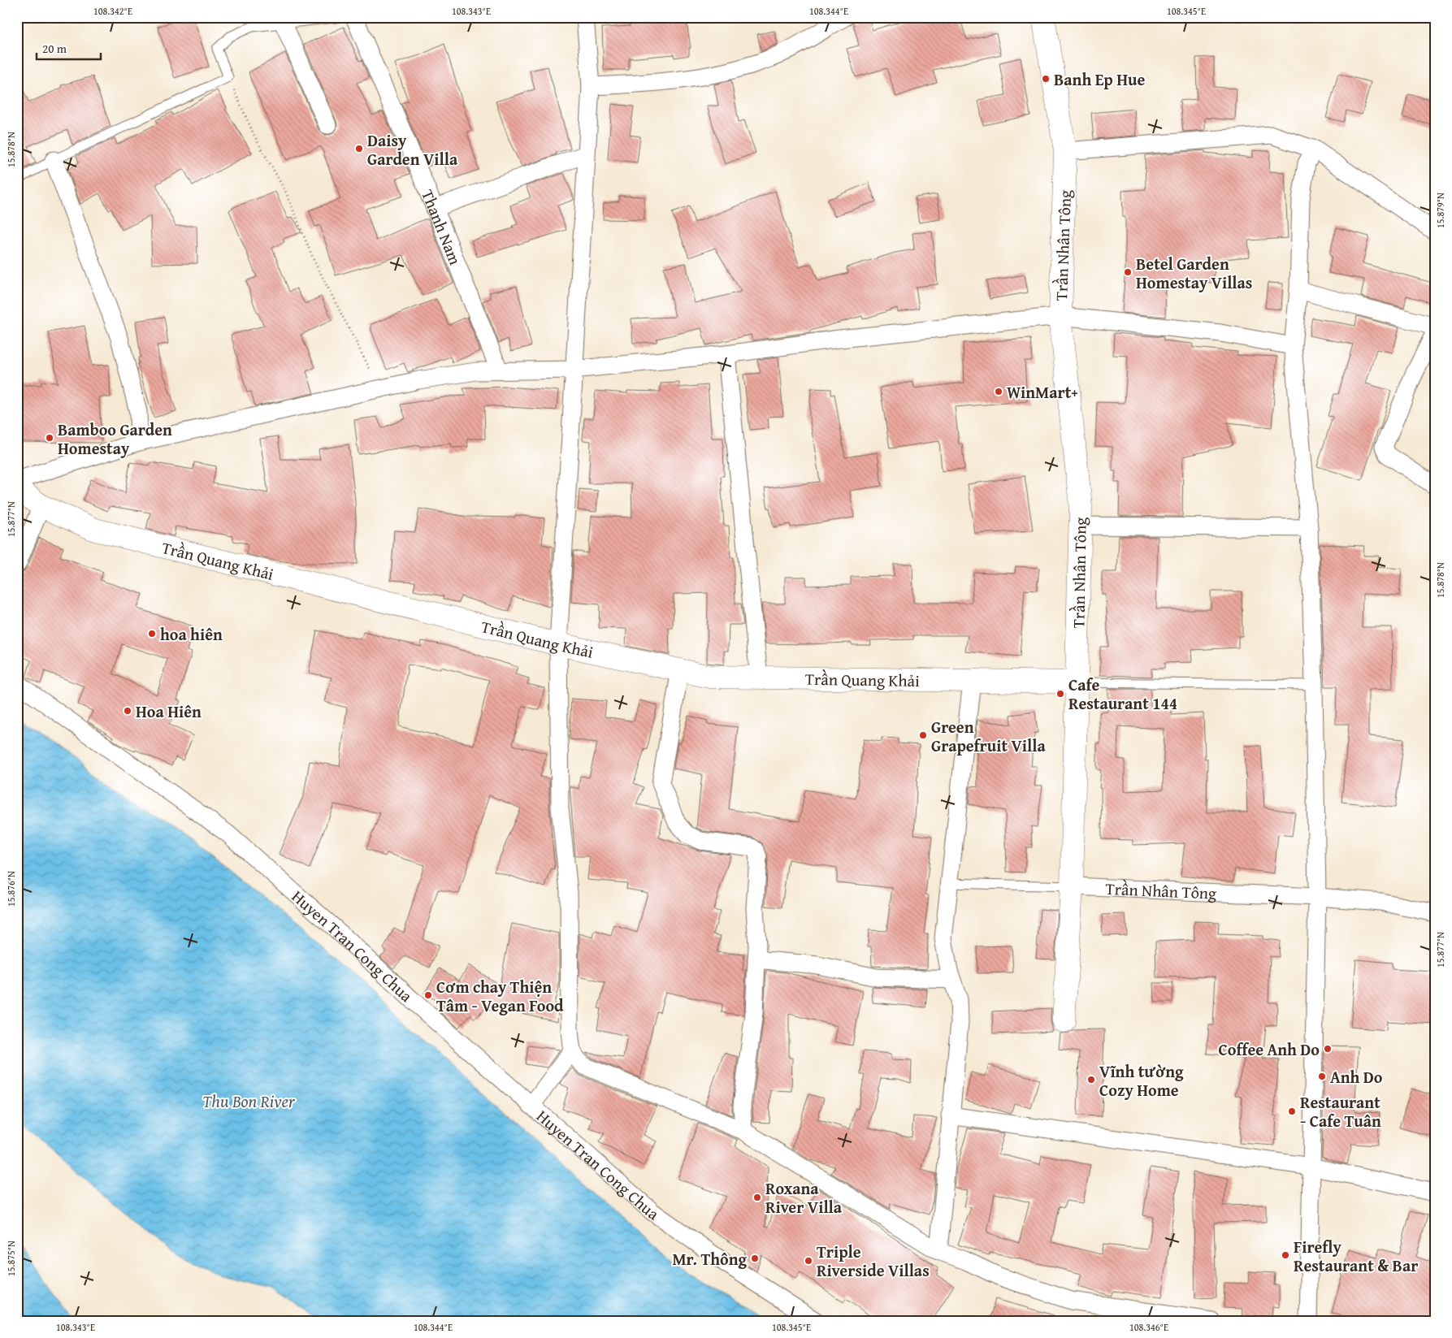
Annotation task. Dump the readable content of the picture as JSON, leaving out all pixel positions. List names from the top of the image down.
{
  "streets": {
    "street": [
      "Thanh Nam",
      "Trần Nhân Tông",
      "Trần Quang Khải",
      "Huyen Tran Cong Chua"
    ]
  },
  "crossings": [
    ["Trần Nhân Tông", "Trần Quang Khải"]
  ],
  "water": ["Thu Bon River"],
  "places": [
    "Banh Ep Hue",
    "Daisy Garden Villa",
    "Betel Garden Homestay Villas",
    "WinMart+",
    "Bamboo Garden Homestay",
    "hoa hiên",
    "Cafe Restaurant 144",
    "Hoa Hiên",
    "Green Grapefruit Villa",
    "Cơm chay Thiện Tâm - Vegan Food",
    "Coffee Anh Do",
    "Anh Do",
    "Vĩnh tường Cozy Home",
    "Restaurant - Cafe Tuân",
    "Roxana River Villa",
    "Firefly Restaurant & Bar",
    "Mr. Thông",
    "Triple Riverside Villas"
  ],
  "scale_bar": "20 m",
  "coordinates": [
    "108.342°E",
    "108.343°E",
    "108.344°E",
    "108.345°E",
    "15.878°N",
    "15.879°N",
    "15.877°N",
    "15.876°N",
    "15.875°N",
    "108.346°E"
  ]
}
